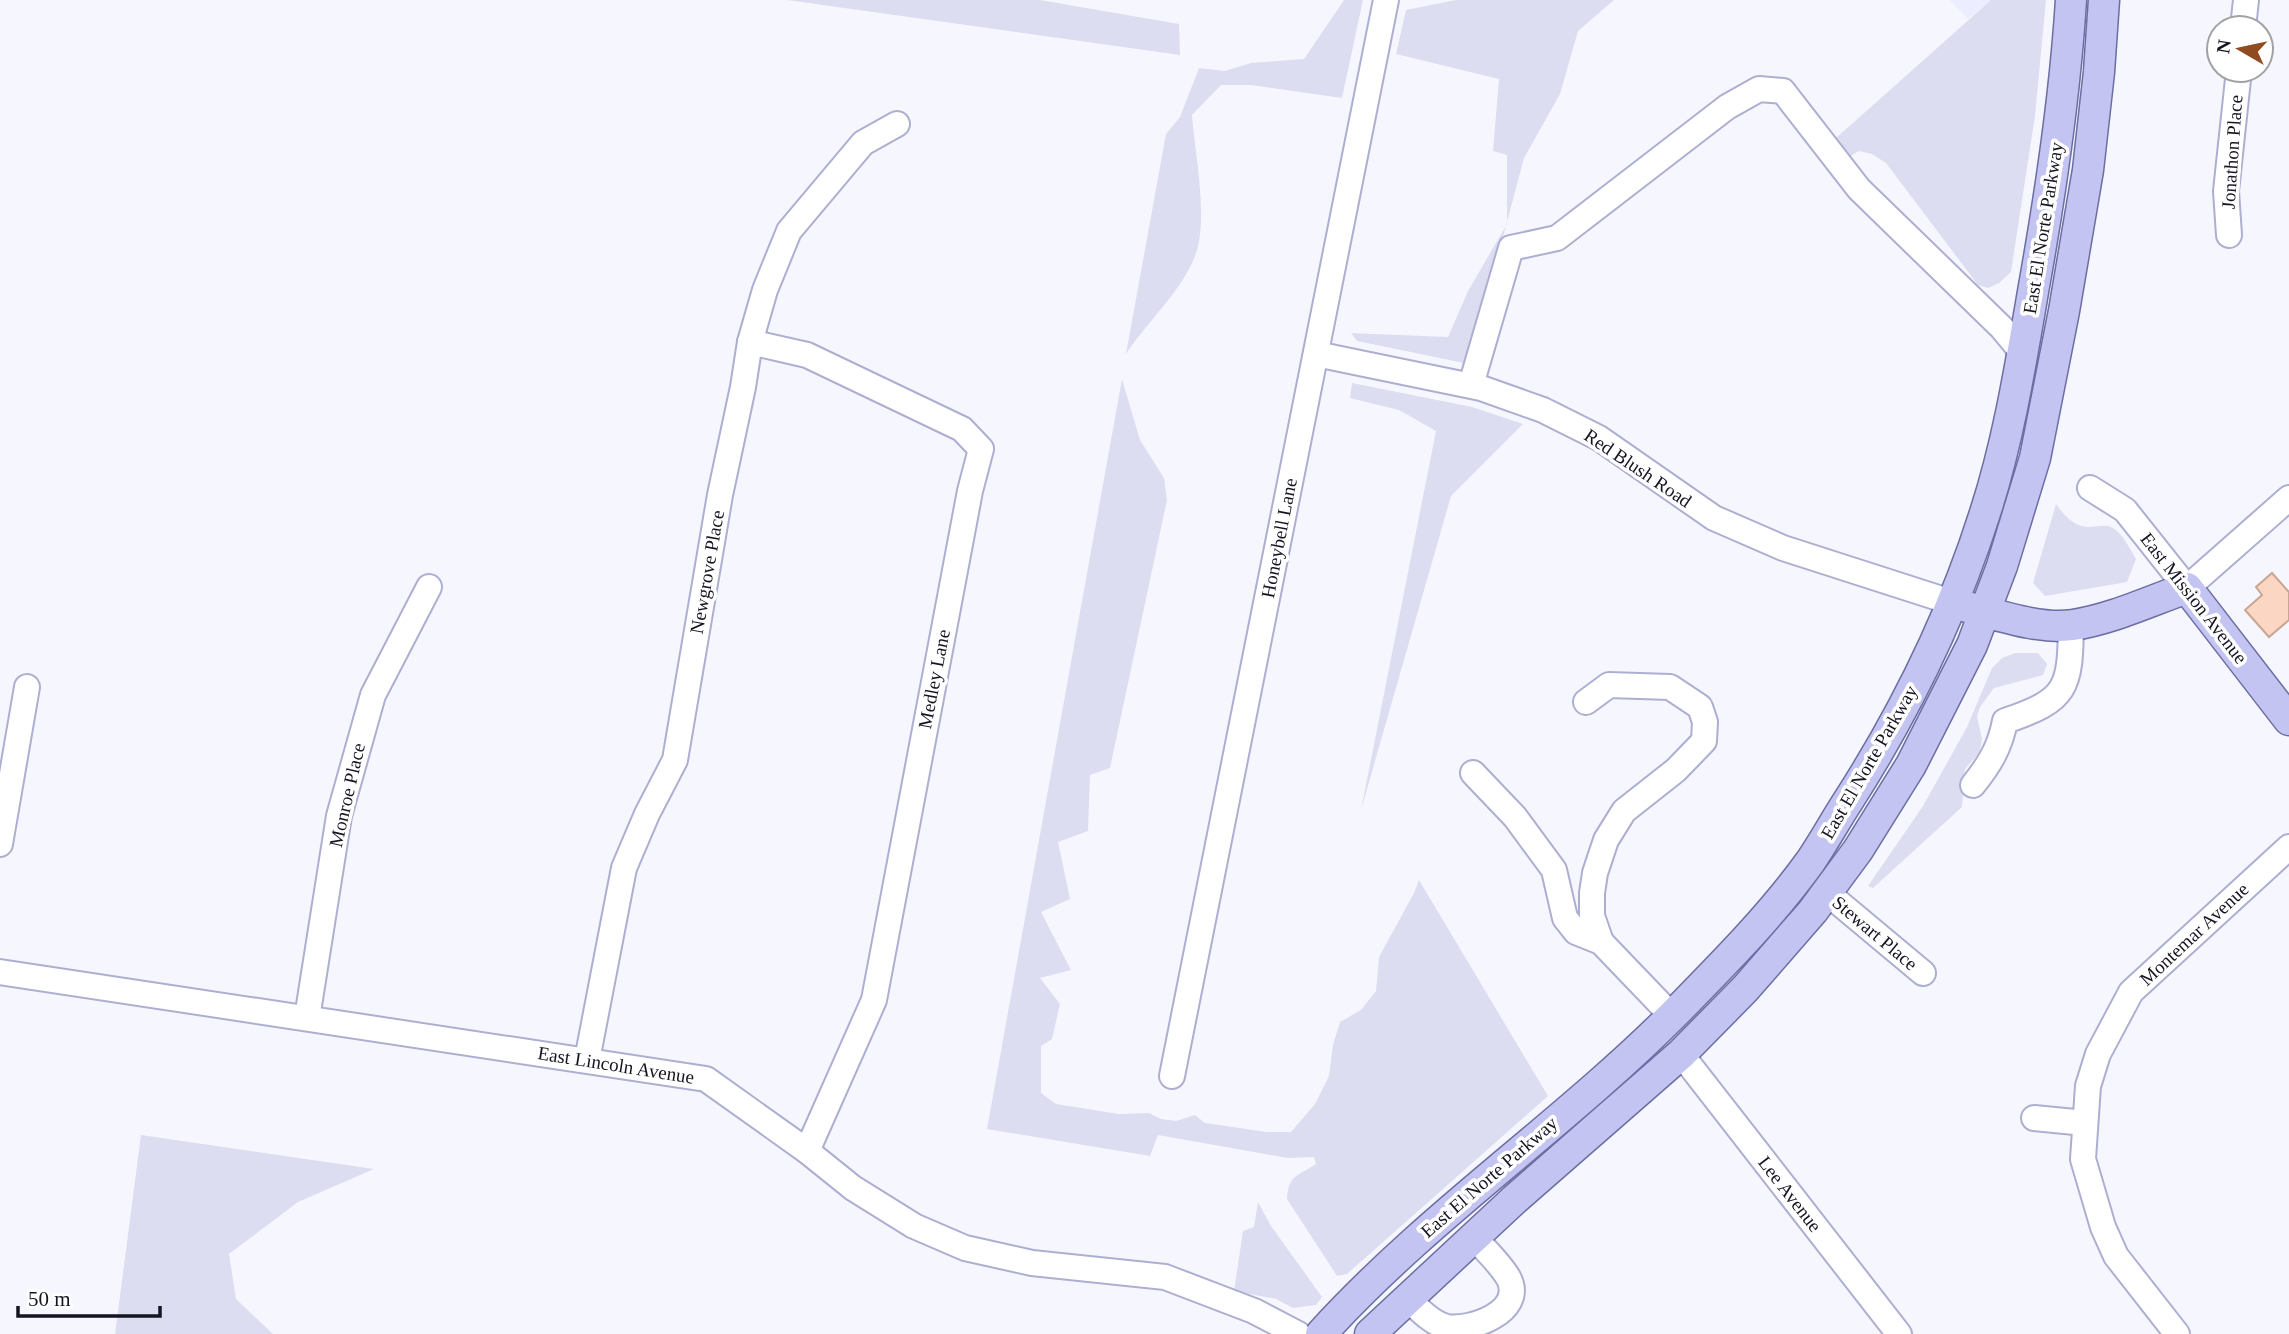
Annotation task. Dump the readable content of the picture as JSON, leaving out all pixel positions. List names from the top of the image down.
{
  "streets": {
    "main road": ["East El Norte Parkway", "East Mission Avenue"],
    "street": [
      "Jonathon Place",
      "Red Blush Road",
      "Honeybell Lane",
      "Newgrove Place",
      "Medley Lane",
      "Monroe Place",
      "Stewart Place",
      "Montemar Avenue",
      "East Lincoln Avenue",
      "Lee Avenue"
    ]
  },
  "crossings": [
    ["East El Norte Parkway", "Red Blush Road"],
    ["East El Norte Parkway", "Stewart Place"],
    ["East El Norte Parkway", "Lee Avenue"],
    ["Red Blush Road", "Honeybell Lane"],
    ["Newgrove Place", "Medley Lane"],
    ["Newgrove Place", "East Lincoln Avenue"],
    ["Medley Lane", "East Lincoln Avenue"],
    ["Monroe Place", "East Lincoln Avenue"]
  ],
  "scale_bar": "50 m",
  "north": "left"
}
